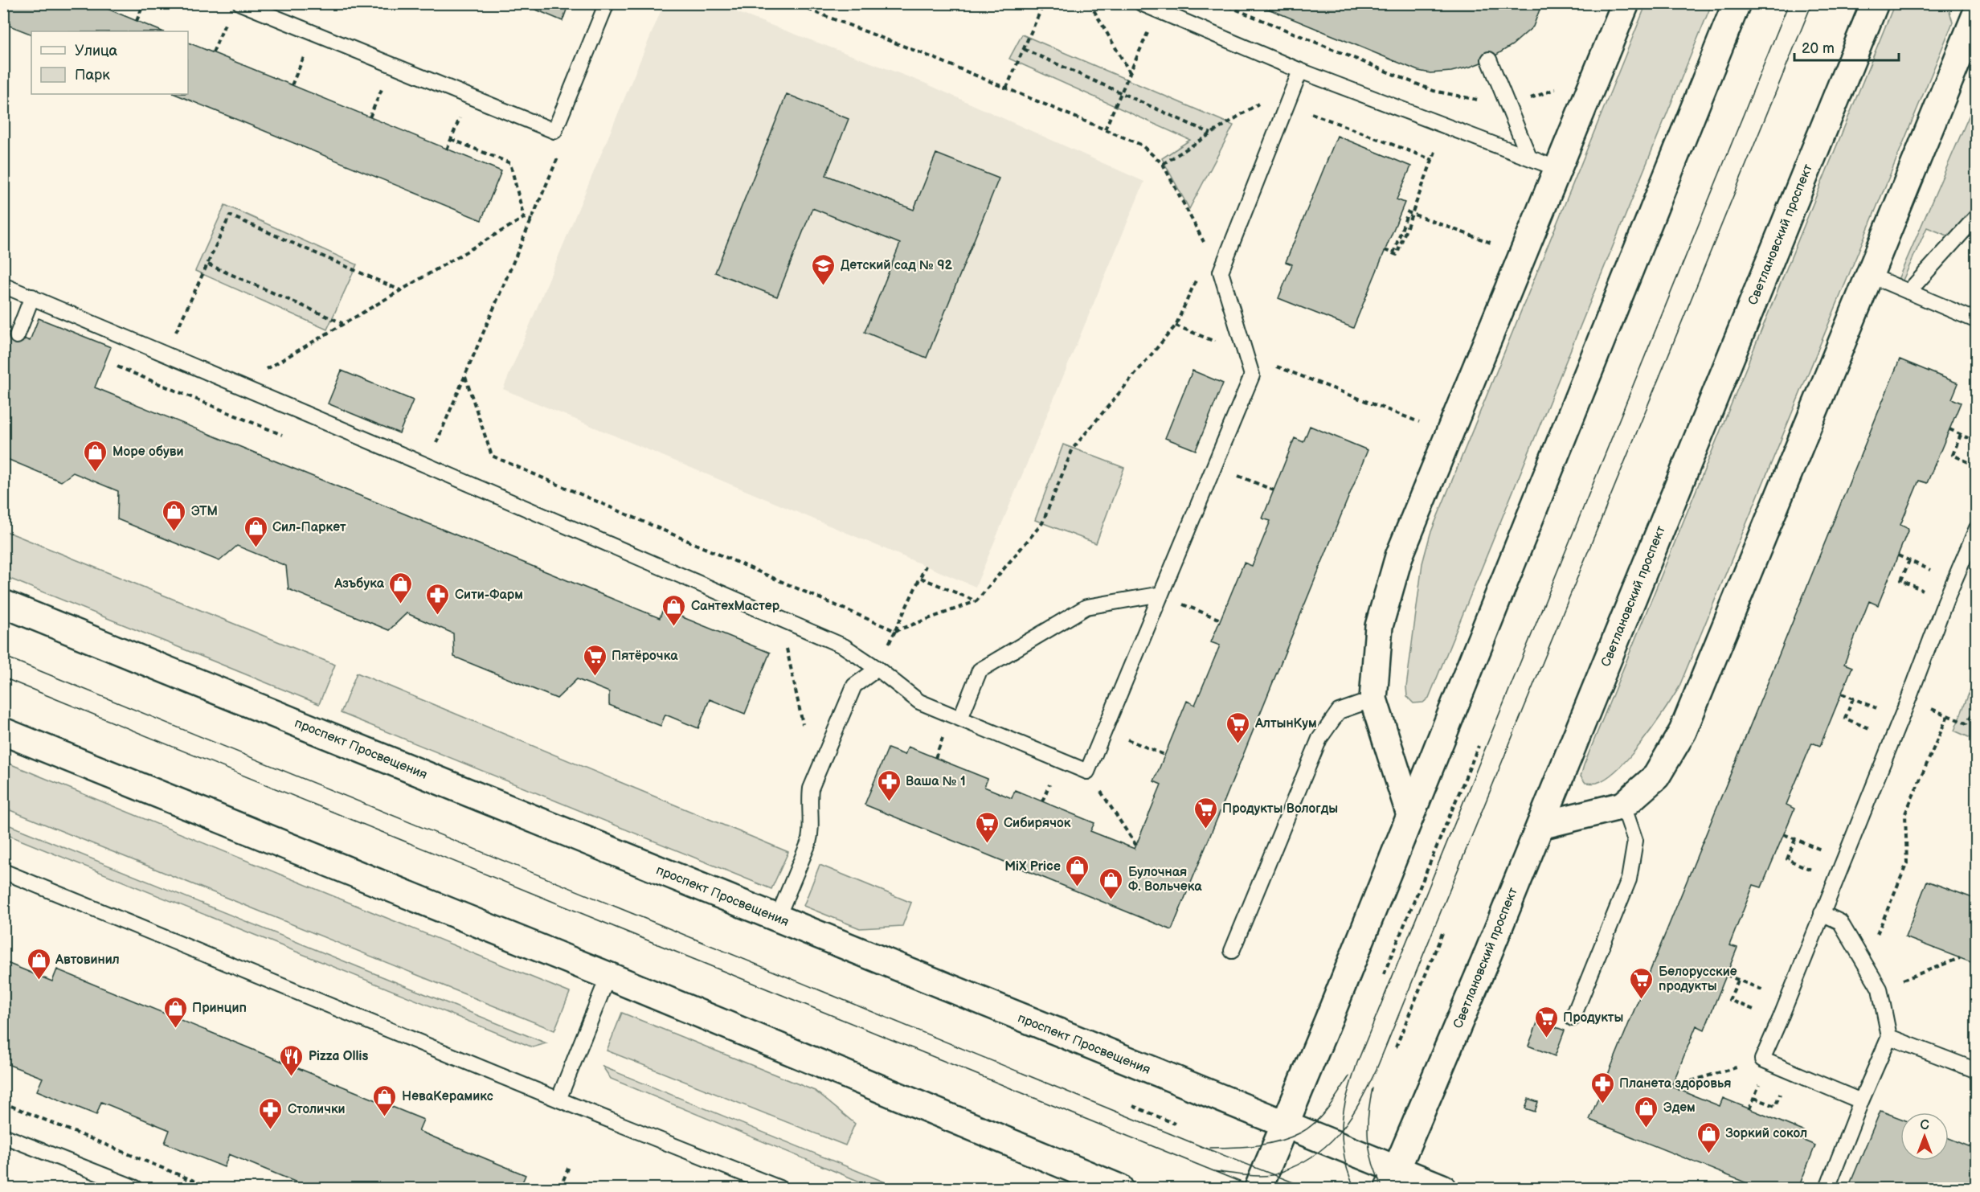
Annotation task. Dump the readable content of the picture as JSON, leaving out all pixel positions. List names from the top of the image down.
{
  "streets": {
    "main road": ["Светлановский проспект", "проспект Просвещения"]
  },
  "crossings": [
    ["Светлановский проспект", "проспект Просвещения"]
  ],
  "places": {
    "school or university": ["Детский сад № 92"],
    "shop": [
      "Море обуви",
      "ЭТМ",
      "Сил-Паркет",
      "Азъбука",
      "СантехМастер",
      "MiX Price",
      "Булочная Ф. Вольчека",
      "Автовинил",
      "Принцип",
      "НеваКерамикс",
      "Эдем",
      "Зоркий сокол"
    ],
    "pharmacy": [
      "Сити-Фарм",
      "Ваша № 1",
      "Планета здоровья",
      "Столички"
    ],
    "supermarket": [
      "Пятёрочка",
      "АлтынКум",
      "Продукты Вологды",
      "Сибирячок",
      "Белорусские продукты",
      "Продукты"
    ],
    "restaurant": ["Pizza Ollis"]
  },
  "legend": ["Улица", "Парк"],
  "scale_bar": "20 m",
  "north": "top"
}
